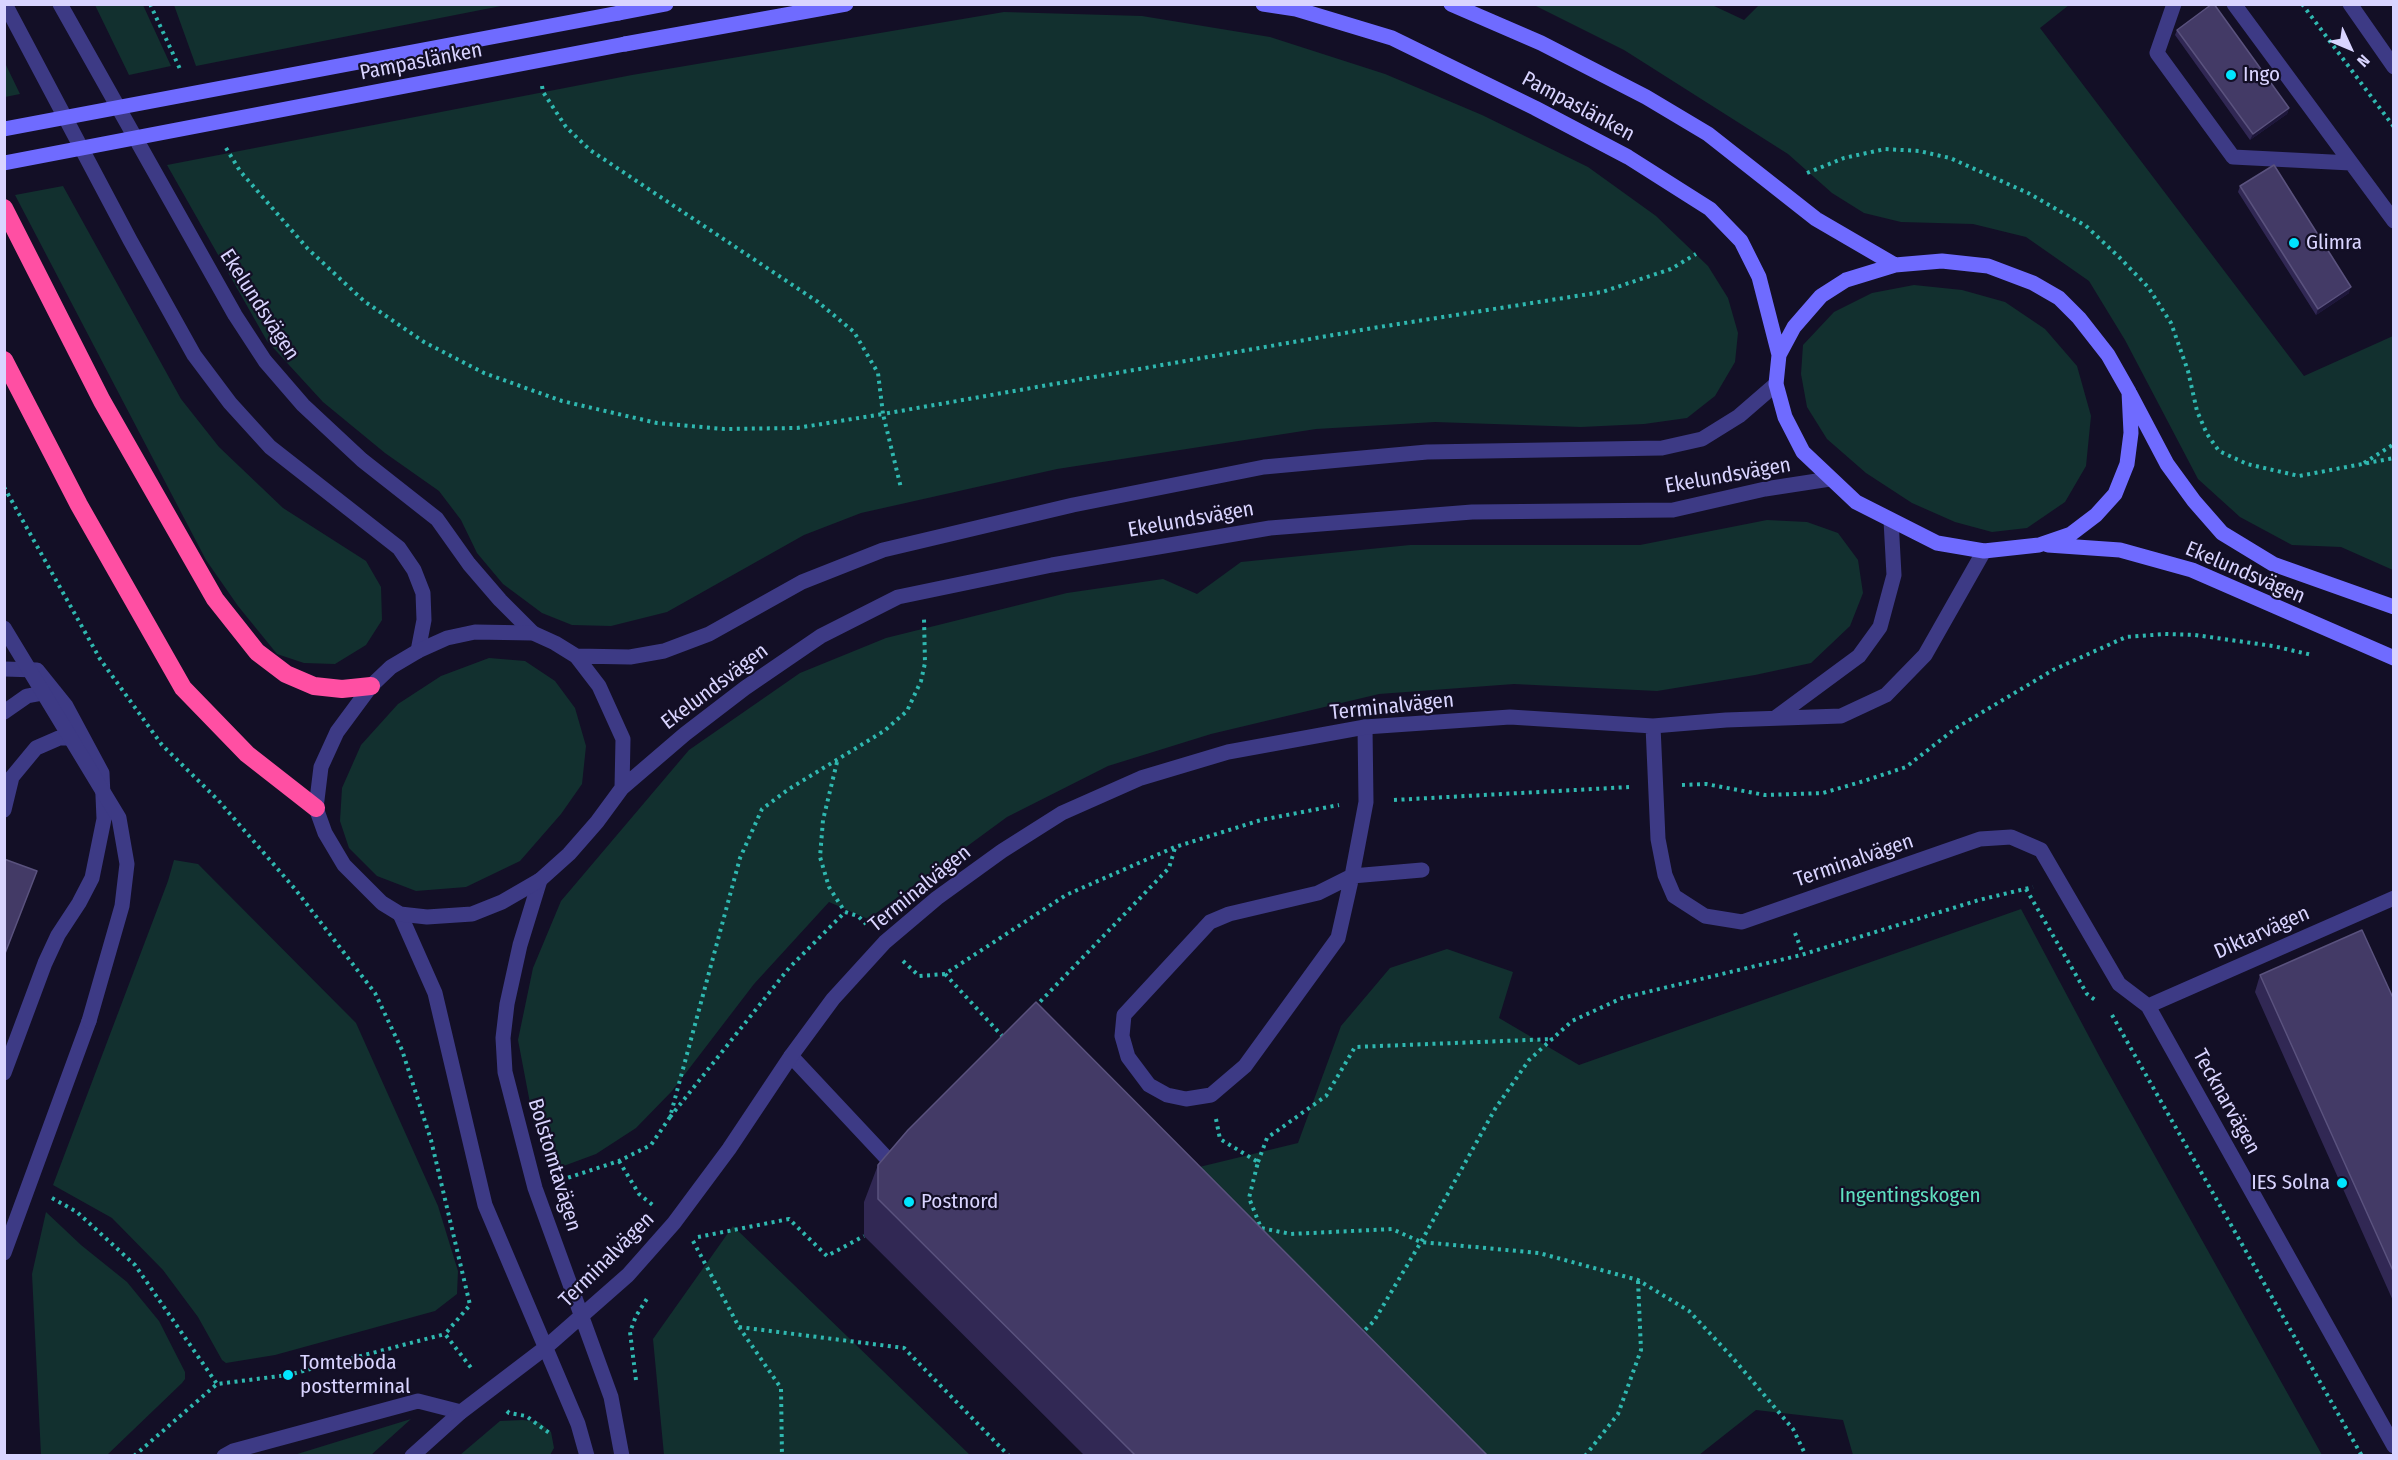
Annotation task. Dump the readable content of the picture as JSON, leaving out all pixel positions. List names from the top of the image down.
{
  "streets": {
    "main road": ["Pampaslänken", "Ekelundsvägen"],
    "street": [
      "Terminalvägen",
      "Diktarvägen",
      "Tecknarvägen",
      "Bolstomtavägen"
    ]
  },
  "crossings": [
    ["Pampaslänken", "Ekelundsvägen"],
    ["Ekelundsvägen", "Terminalvägen"],
    ["Ekelundsvägen", "Bolstomtavägen"],
    ["Terminalvägen", "Tecknarvägen"],
    ["Terminalvägen", "Bolstomtavägen"],
    ["Diktarvägen", "Tecknarvägen"]
  ],
  "parks": ["Ingentingskogen"],
  "places": [
    "Ingo",
    "Glimra",
    "IES Solna",
    "Postnord",
    "Tomteboda postterminal"
  ],
  "north": "bottom right"
}
